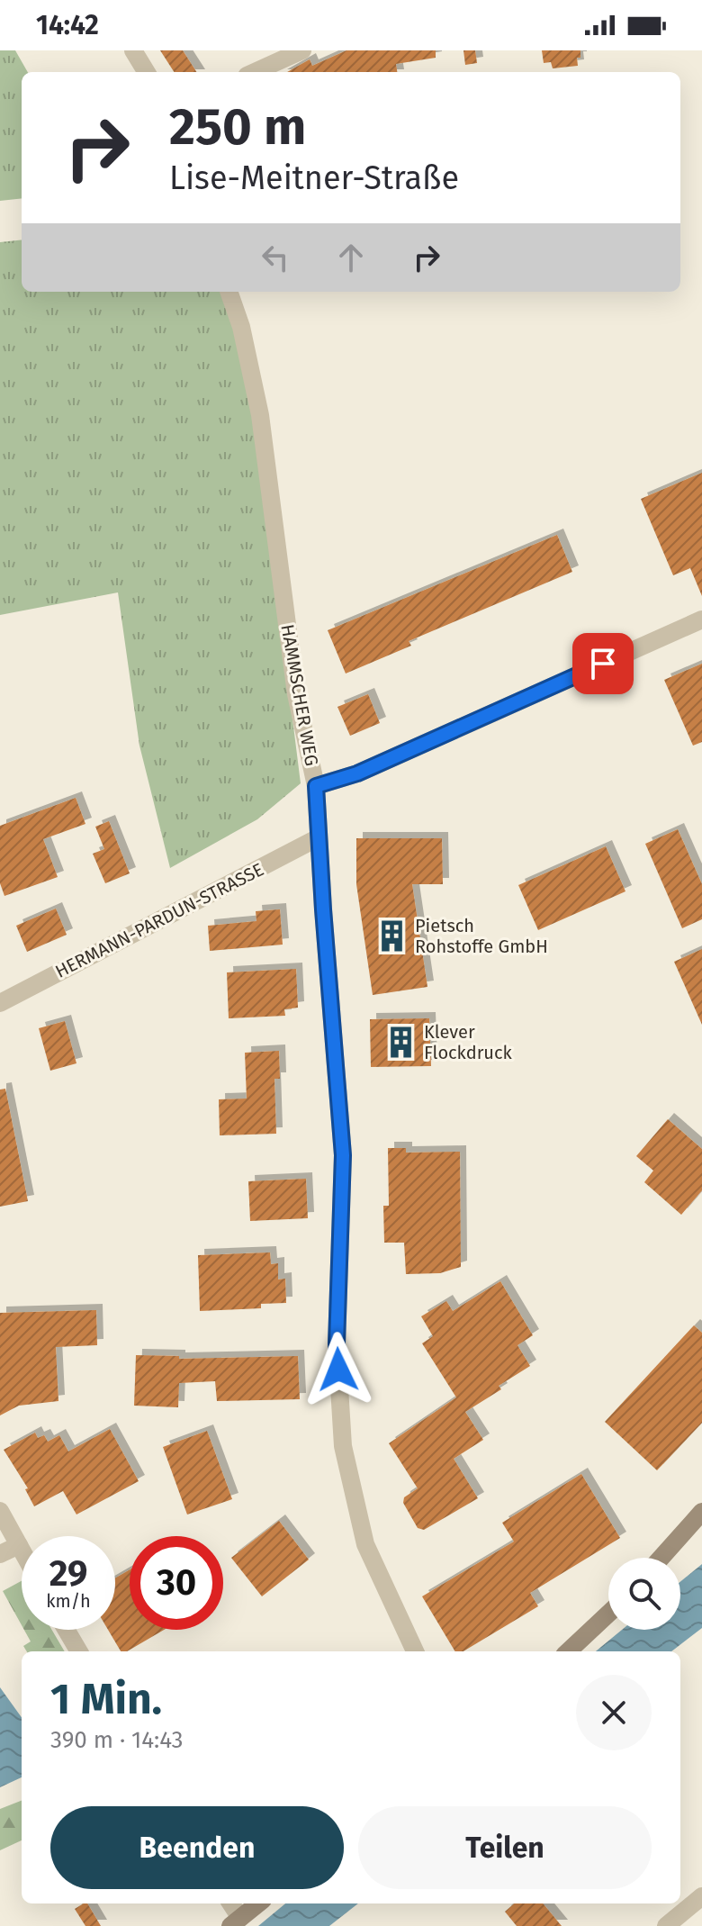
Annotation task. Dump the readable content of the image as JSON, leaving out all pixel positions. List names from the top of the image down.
{
  "streets": {
    "street": ["HAMMSCHER WEG", "HERMANN-PARDUN-STRASSE"]
  },
  "crossings": [
    ["HAMMSCHER WEG", "HERMANN-PARDUN-STRASSE"]
  ],
  "places": {
    "building": ["Pietsch Rohstoffe GmbH", "Klever Flockdruck"]
  },
  "page": {
    "status": "14:42",
    "turn": ["250 m", "Lise-Meitner-Straße"],
    "speed": "29 km/h",
    "limit": "30",
    "heading": ["1 Min.", "390 m · 14:43"],
    "buttons": ["Beenden", "Teilen"]
  }
}
